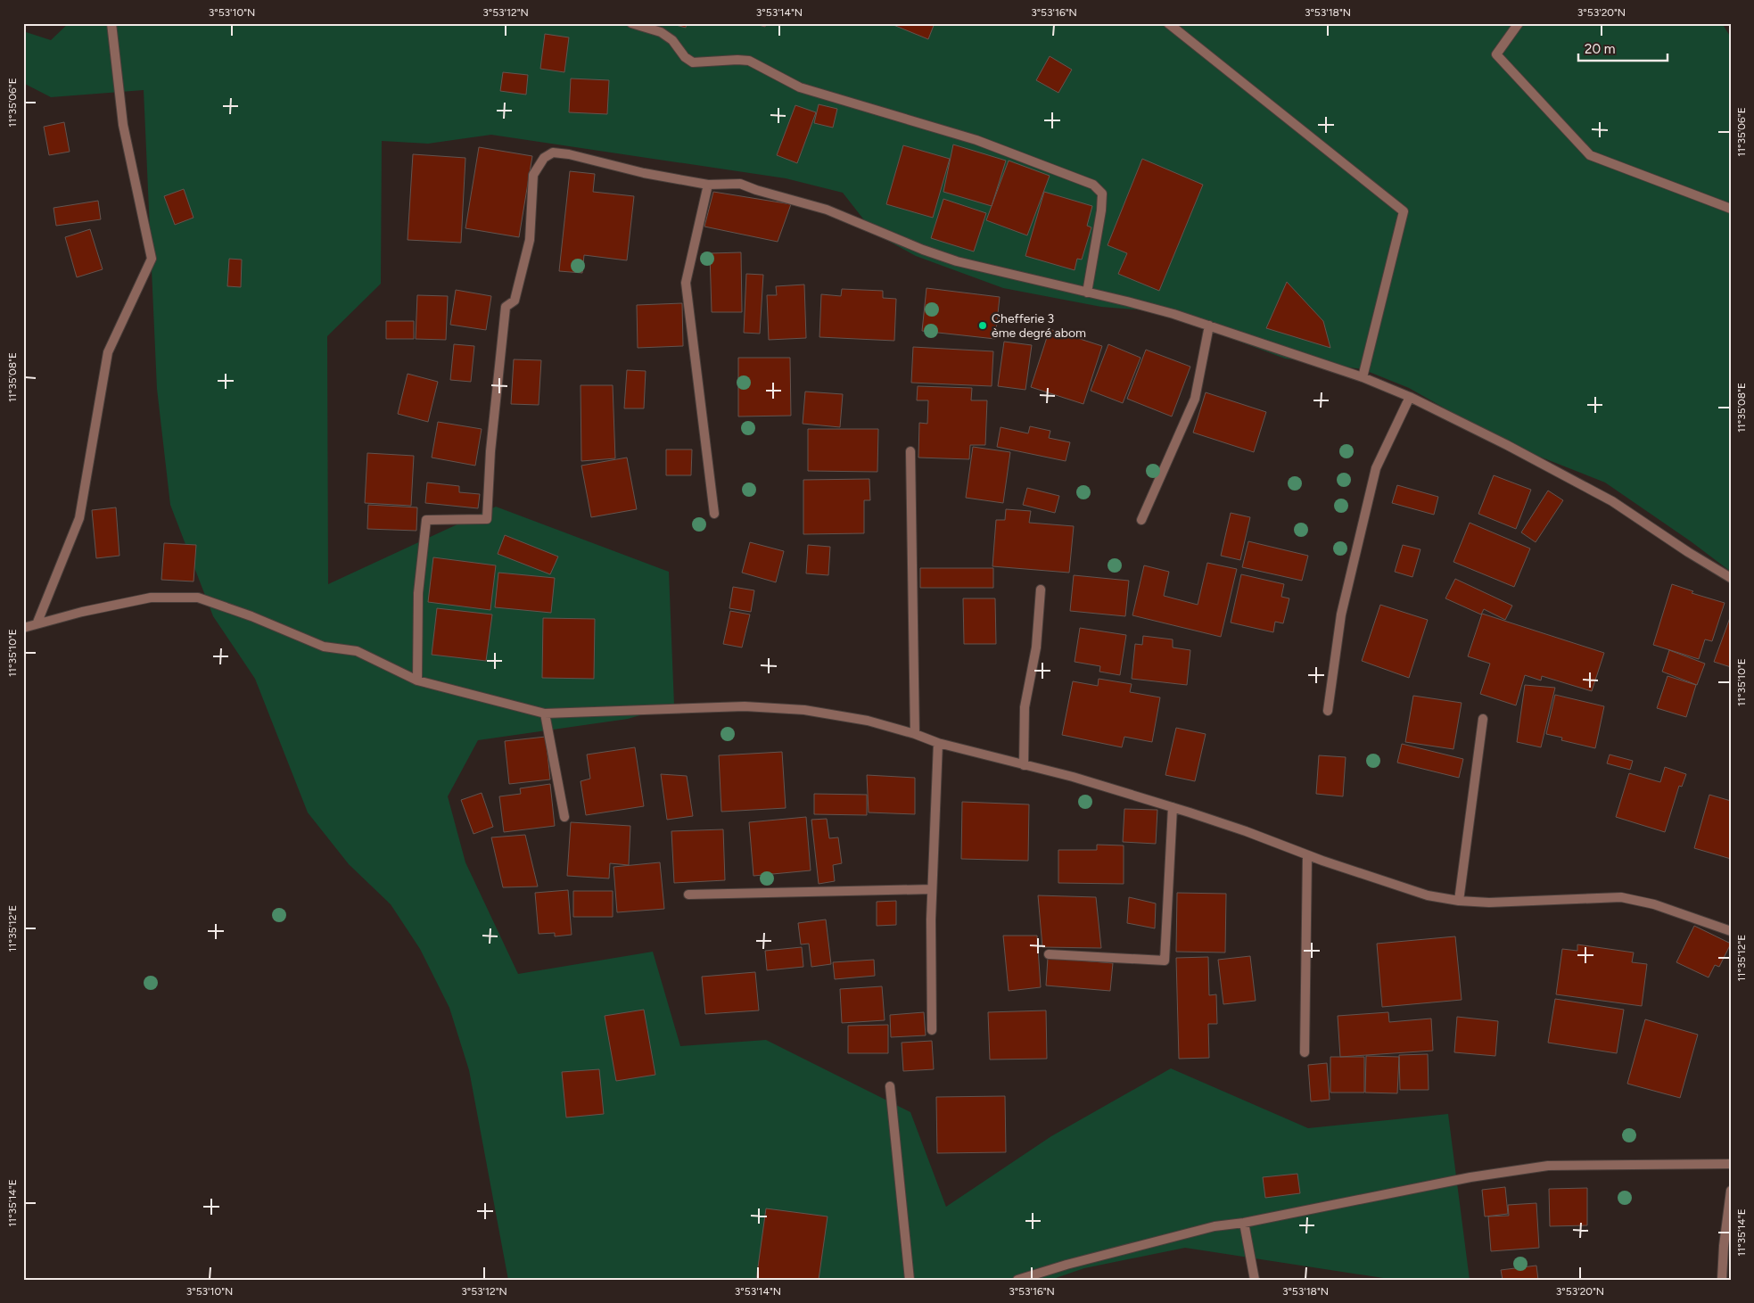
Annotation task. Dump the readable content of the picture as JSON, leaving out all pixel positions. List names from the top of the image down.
{
  "places": ["Chefferie 3 ème degré abom"],
  "scale_bar": "20 m",
  "coordinates": [
    "3°53'10\"N",
    "3°53'12\"N",
    "3°53'14\"N",
    "3°53'16\"N",
    "3°53'18\"N",
    "3°53'20\"N",
    "11°35'06\"E",
    "11°35'08\"E",
    "11°35'10\"E",
    "11°35'12\"E",
    "11°35'14\"E"
  ]
}
